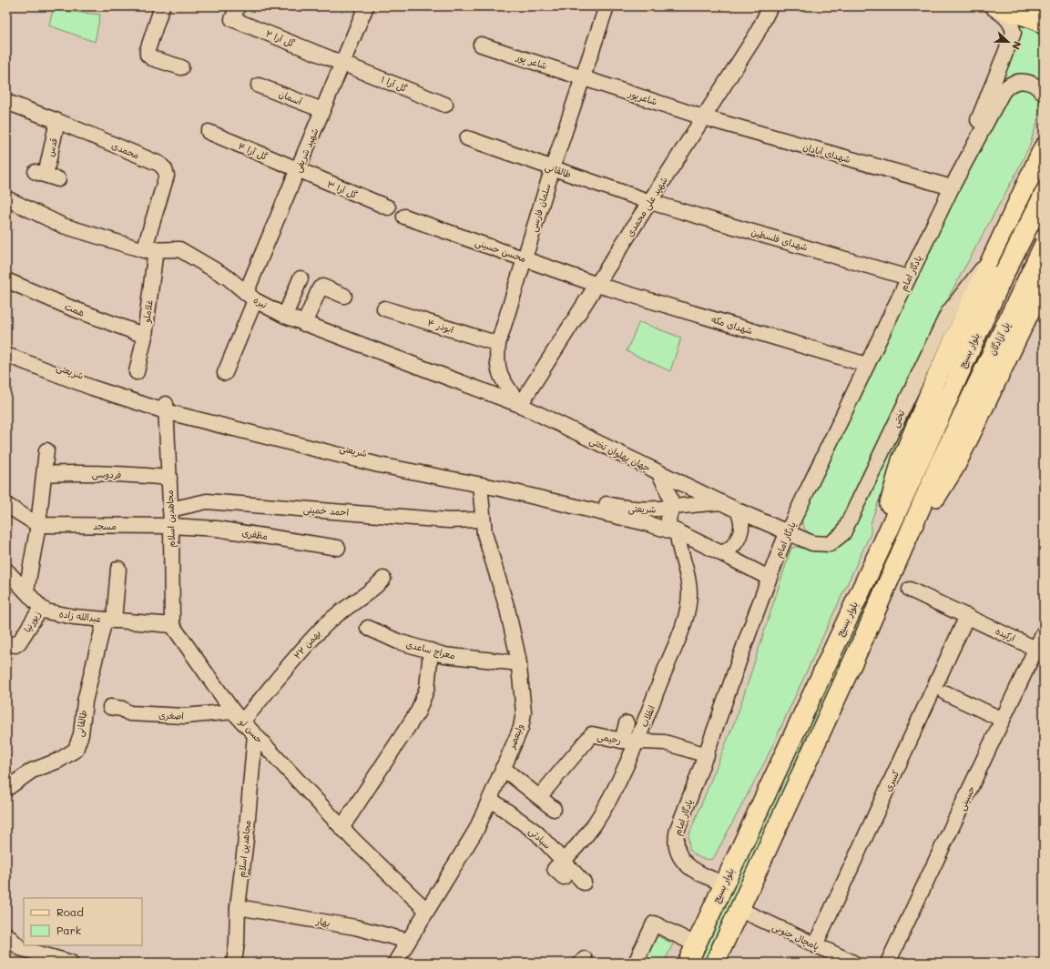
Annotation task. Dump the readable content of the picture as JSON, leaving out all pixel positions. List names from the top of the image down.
{
  "streets": {
    "main road": ["پل آزادگان", "بلوار بسیج"],
    "street": [
      "گل آرا ۲",
      "شاعر پور",
      "گل آرا ۱",
      "آسمان",
      "شاعرپور",
      "قدس",
      "محمدی",
      "شهید شریفی",
      "گل آرا ۴",
      "شهدای آبادان",
      "طالقانی",
      "گل آرا ۳",
      "شهید علی محمدی",
      "سلمان فارسی",
      "شهدای فلسطین",
      "محسن حسینی",
      "یادگار امام",
      "نبره",
      "همت",
      "غلاملو",
      "شهدای مکه",
      "ابوذر ۴",
      "شریعتی",
      "تختی",
      "جهان پهلوان تختی",
      "فردوسی",
      "احمد خمینی",
      "مجاهدین اسلام",
      "مسجد",
      "مظفری",
      "عبدالله زاده",
      "زیورنیا",
      "ارکیده",
      "۲۲ بهمن",
      "معراج ساعدی",
      "اصغری",
      "انقلاب",
      "حسن لو",
      "ولیعصر",
      "رحیمی",
      "کسری",
      "حسینی",
      "سیادتی",
      "بهار",
      "پامچال جنوبی"
    ]
  },
  "crossings": [
    ["گل آرا ۲", "گل آرا ۱"],
    ["گل آرا ۲", "شهید شریفی"],
    ["شاعر پور", "شاعرپور"],
    ["شاعر پور", "سلمان فارسی"],
    ["گل آرا ۱", "شهید شریفی"],
    ["آسمان", "شهید شریفی"],
    ["شاعرپور", "شهدای آبادان"],
    ["شاعرپور", "شهید علی محمدی"],
    ["شاعرپور", "سلمان فارسی"],
    ["قدس", "محمدی"],
    ["محمدی", "نبره"],
    ["محمدی", "غلاملو"],
    ["شهید شریفی", "گل آرا ۴"],
    ["شهید شریفی", "گل آرا ۳"],
    ["شهید شریفی", "نبره"],
    ["گل آرا ۴", "گل آرا ۳"],
    ["شهدای آبادان", "شهید علی محمدی"],
    ["شهدای آبادان", "یادگار امام"],
    ["طالقانی", "شهید علی محمدی"],
    ["طالقانی", "سلمان فارسی"],
    ["طالقانی", "شهدای فلسطین"],
    ["طالقانی", "عبدالله زاده"],
    ["شهید علی محمدی", "سلمان فارسی"],
    ["شهید علی محمدی", "شهدای فلسطین"],
    ["شهید علی محمدی", "محسن حسینی"],
    ["شهید علی محمدی", "نبره"],
    ["شهید علی محمدی", "شهدای مکه"],
    ["شهید علی محمدی", "جهان پهلوان تختی"],
    ["سلمان فارسی", "محسن حسینی"],
    ["سلمان فارسی", "نبره"],
    ["سلمان فارسی", "ابوذر ۴"],
    ["سلمان فارسی", "جهان پهلوان تختی"],
    ["شهدای فلسطین", "یادگار امام"],
    ["محسن حسینی", "شهدای مکه"],
    ["یادگار امام", "شهدای مکه"],
    ["یادگار امام", "بلوار بسیج"],
    ["یادگار امام", "شریعتی"],
    ["یادگار امام", "تختی"],
    ["یادگار امام", "رحیمی"],
    ["نبره", "غلاملو"],
    ["نبره", "جهان پهلوان تختی"],
    ["همت", "غلاملو"],
    ["شریعتی", "جهان پهلوان تختی"],
    ["شریعتی", "مجاهدین اسلام"],
    ["شریعتی", "انقلاب"],
    ["شریعتی", "ولیعصر"],
    ["فردوسی", "مجاهدین اسلام"],
    ["احمد خمینی", "مجاهدین اسلام"],
    ["احمد خمینی", "ولیعصر"],
    ["مجاهدین اسلام", "مسجد"],
    ["مجاهدین اسلام", "مظفری"],
    ["مجاهدین اسلام", "عبدالله زاده"],
    ["مجاهدین اسلام", "حسن لو"],
    ["مجاهدین اسلام", "بهار"],
    ["مسجد", "مظفری"],
    ["عبدالله زاده", "زیورنیا"],
    ["عبدالله زاده", "حسن لو"],
    ["ارکیده", "کسری"],
    ["ارکیده", "حسینی"],
    ["۲۲ بهمن", "اصغری"],
    ["۲۲ بهمن", "حسن لو"],
    ["معراج ساعدی", "ولیعصر"],
    ["اصغری", "حسن لو"],
    ["انقلاب", "رحیمی"],
    ["انقلاب", "سیادتی"],
    ["حسن لو", "ولیعصر"],
    ["ولیعصر", "سیادتی"],
    ["ولیعصر", "بهار"],
    ["کسری", "پامچال جنوبی"]
  ],
  "legend": ["Road", "Park"],
  "north": "right"
}
